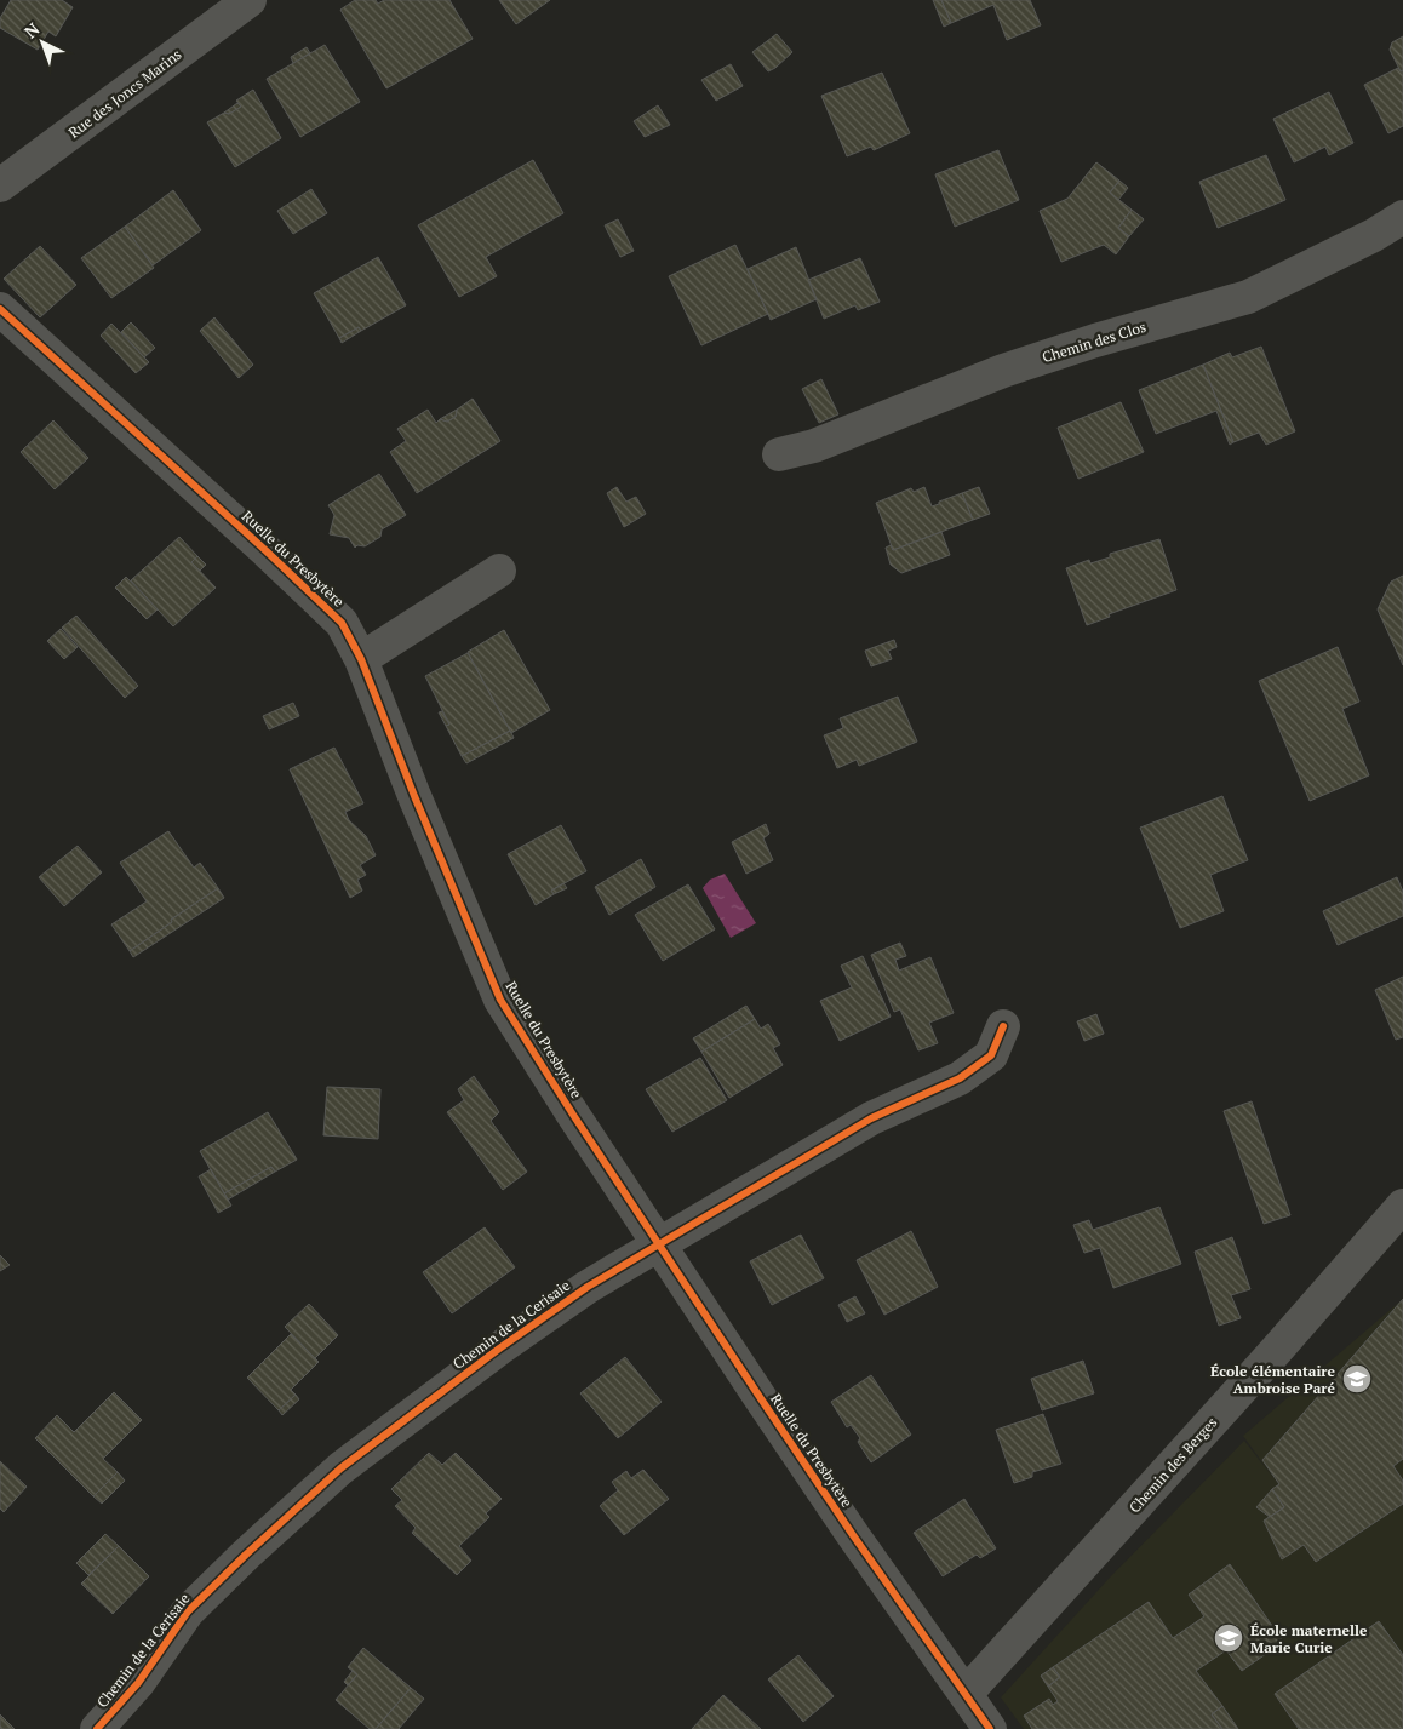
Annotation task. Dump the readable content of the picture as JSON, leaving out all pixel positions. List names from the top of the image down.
{
  "streets": {
    "street": [
      "Rue des Joncs Marins",
      "Chemin des Clos",
      "Ruelle du Presbytère",
      "Chemin de la Cerisaie",
      "Chemin des Berges"
    ]
  },
  "crossings": [
    ["Ruelle du Presbytère", "Chemin de la Cerisaie"],
    ["Ruelle du Presbytère", "Chemin des Berges"]
  ],
  "places": {
    "school or university": ["École élémentaire Ambroise Paré", "École maternelle Marie Curie"]
  },
  "north": "top left"
}
